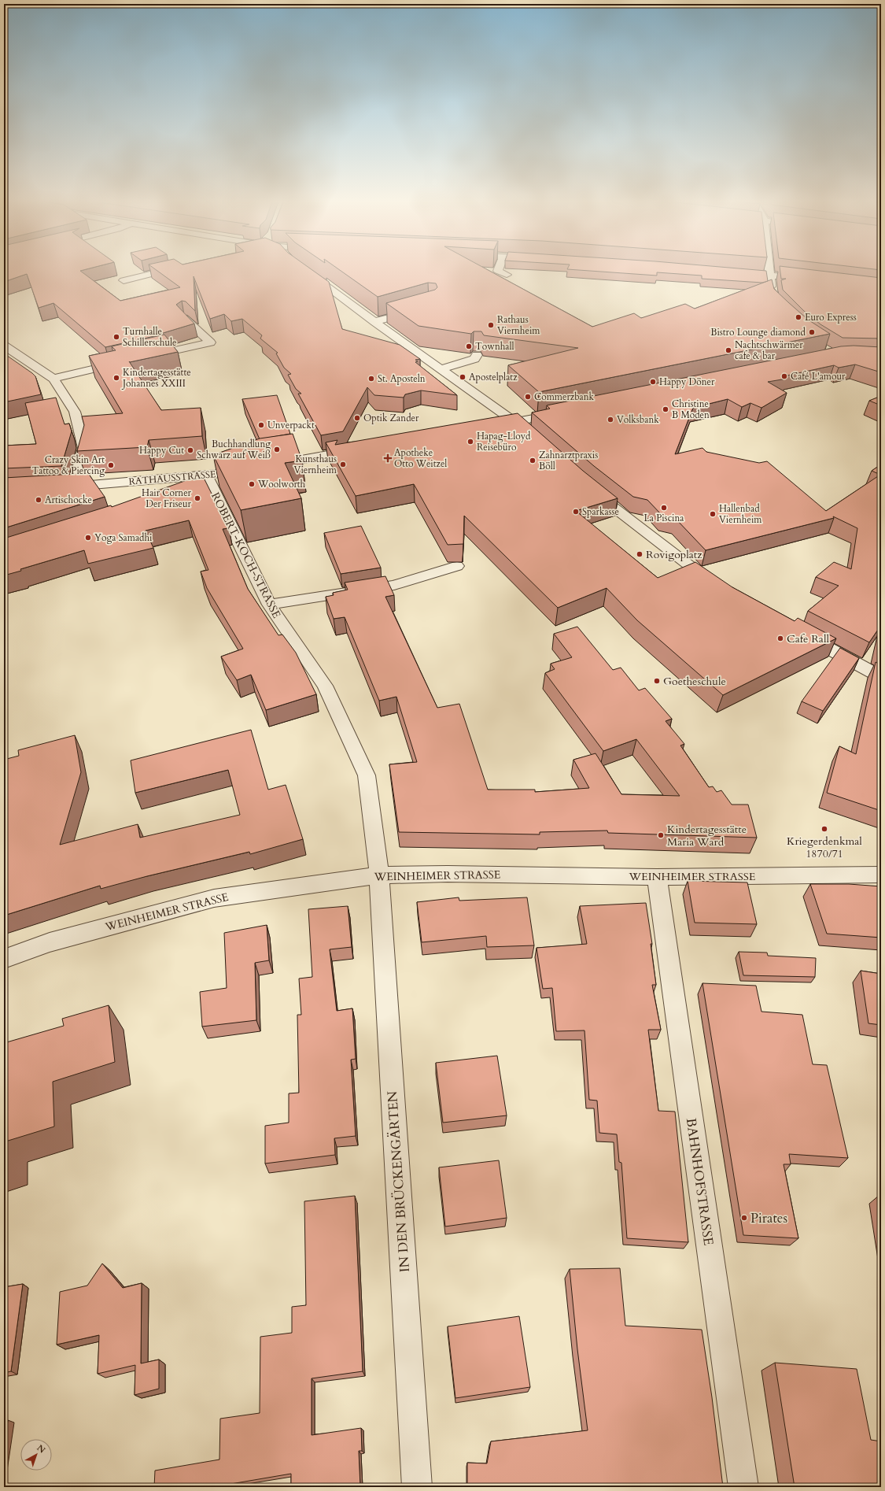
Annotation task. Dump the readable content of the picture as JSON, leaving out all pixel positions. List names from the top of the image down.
{
  "streets": {
    "street": [
      "RATHAUSSTRASSE",
      "ROBERT-KOCH-STRASSE",
      "WEINHEIMER STRASSE",
      "IN DEN BRÜCKENGÄRTEN",
      "BAHNHOFSTRASSE"
    ]
  },
  "crossings": [
    ["RATHAUSSTRASSE", "ROBERT-KOCH-STRASSE"],
    ["ROBERT-KOCH-STRASSE", "WEINHEIMER STRASSE"],
    ["ROBERT-KOCH-STRASSE", "IN DEN BRÜCKENGÄRTEN"],
    ["WEINHEIMER STRASSE", "IN DEN BRÜCKENGÄRTEN"],
    ["WEINHEIMER STRASSE", "BAHNHOFSTRASSE"]
  ],
  "places": {
    "other": [
      "Euro Express",
      "Rathaus Viernheim",
      "Bistro Lounge diamond",
      "Turnhalle Schillerschule",
      "Townhall",
      "Nachtschwärmer cafe & bar",
      "Café L'amour",
      "Apostelplatz",
      "Kindertagesstätte Johannes XXIII",
      "St. Aposteln",
      "Happy Döner",
      "Commerzbank",
      "Christine B Moden",
      "Optik Zander",
      "Volksbank",
      "Unverpackt",
      "Hapag-Lloyd Reisebüro",
      "Buchhandlung Schwarz auf Weiß",
      "Happy Cut",
      "Zahnarztpraxis Böll",
      "Kunsthaus Viernheim",
      "Crazy Skin Art Tattoo & Piercing",
      "Woolworth",
      "Hair Corner Der Friseur",
      "Artischocke",
      "La Piscina",
      "Sparkasse",
      "Hallenbad Viernheim",
      "Yoga Samadhi",
      "Rovigoplatz",
      "Cafe Rall",
      "Goetheschule",
      "Kriegerdenkmal 1870/71",
      "Kindertagesstätte Maria Ward",
      "Pirates"
    ],
    "health": ["Apotheke Otto Weitzel"]
  },
  "north": "top right"
}
